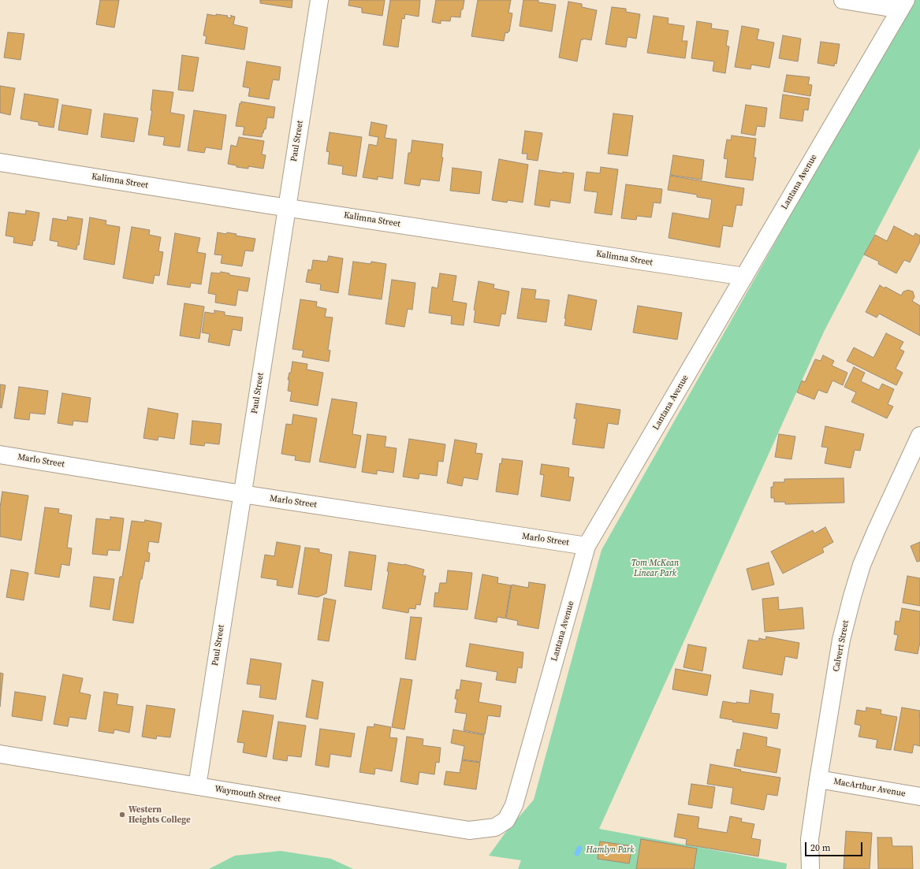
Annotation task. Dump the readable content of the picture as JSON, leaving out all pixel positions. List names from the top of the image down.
{
  "streets": {
    "street": [
      "Paul Street",
      "Kalimna Street",
      "Lantana Avenue",
      "Marlo Street",
      "Calvert Street",
      "MacArthur Avenue",
      "Waymouth Street"
    ]
  },
  "crossings": [
    ["Paul Street", "Kalimna Street"],
    ["Paul Street", "Marlo Street"],
    ["Paul Street", "Waymouth Street"],
    ["Kalimna Street", "Lantana Avenue"],
    ["Lantana Avenue", "Marlo Street"],
    ["Lantana Avenue", "Waymouth Street"],
    ["Calvert Street", "MacArthur Avenue"]
  ],
  "parks": ["Tom McKean Linear Park", "Hamlyn Park"],
  "places": ["Western Heights College"],
  "scale_bar": "20 m"
}
